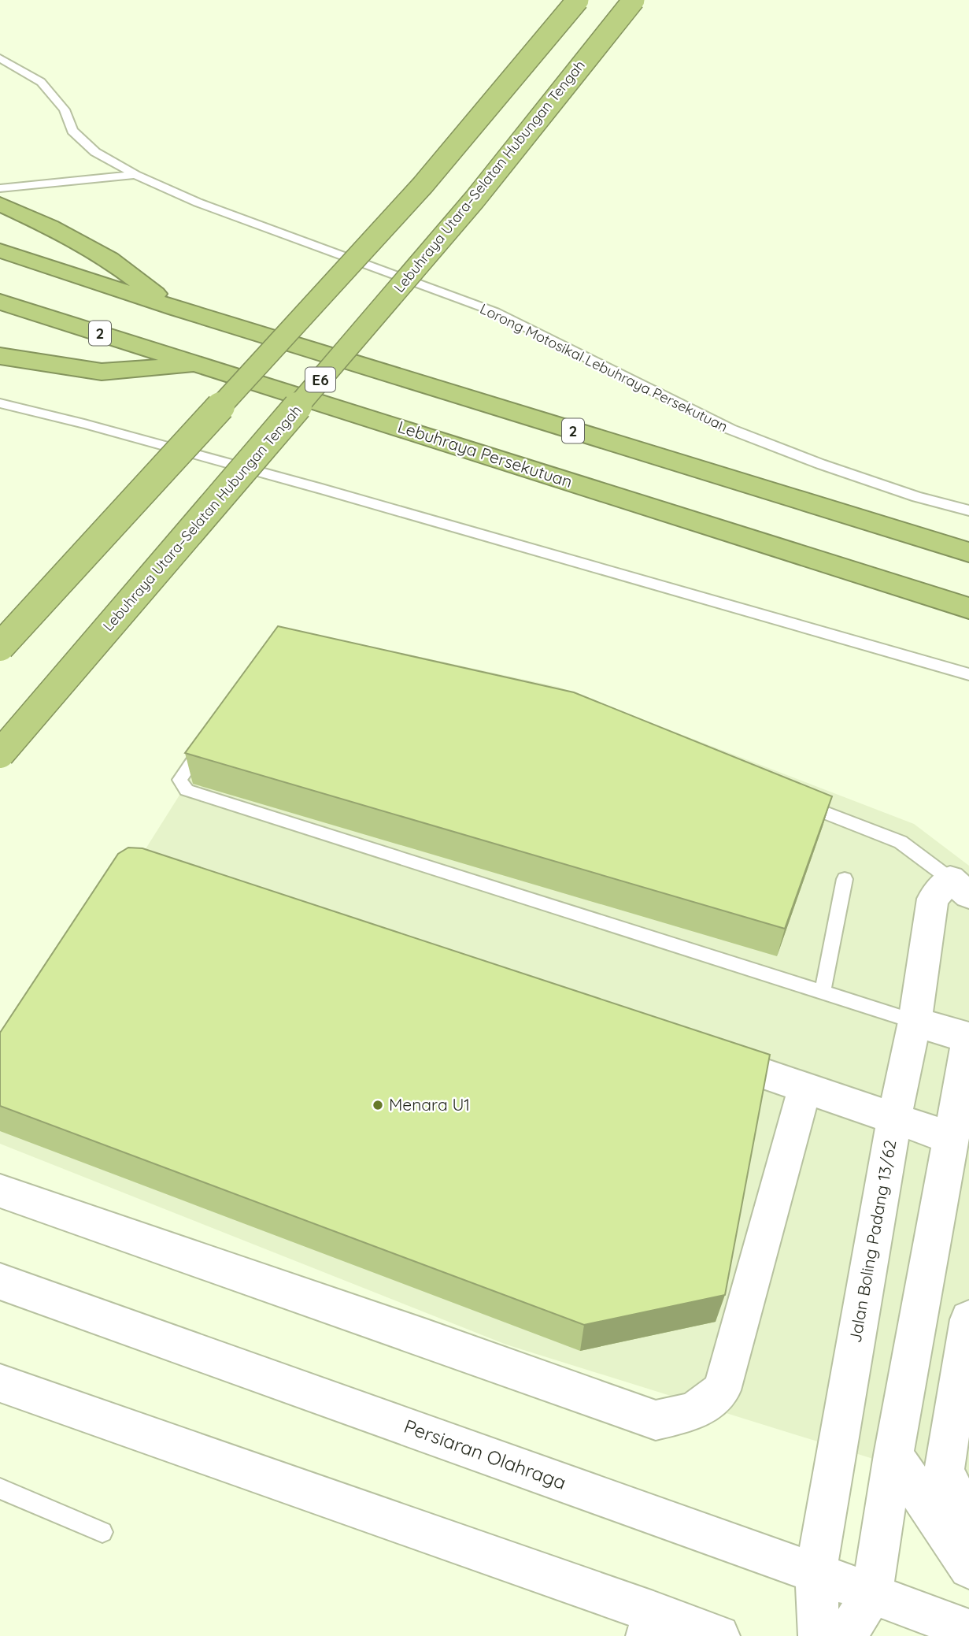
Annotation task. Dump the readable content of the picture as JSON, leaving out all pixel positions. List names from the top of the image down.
{
  "streets": {
    "highway": [
      "Lebuhraya Utara–Selatan Hubungan Tengah",
      "2",
      "E6",
      "Lebuhraya Persekutuan"
    ],
    "street": ["Jalan Boling Padang 13/62", "Persiaran Olahraga"],
    "lane": ["Lorong Motosikal Lebuhraya Persekutuan"]
  },
  "crossings": [
    ["Jalan Boling Padang 13/62", "Persiaran Olahraga"]
  ],
  "places": ["Menara U1"]
}
